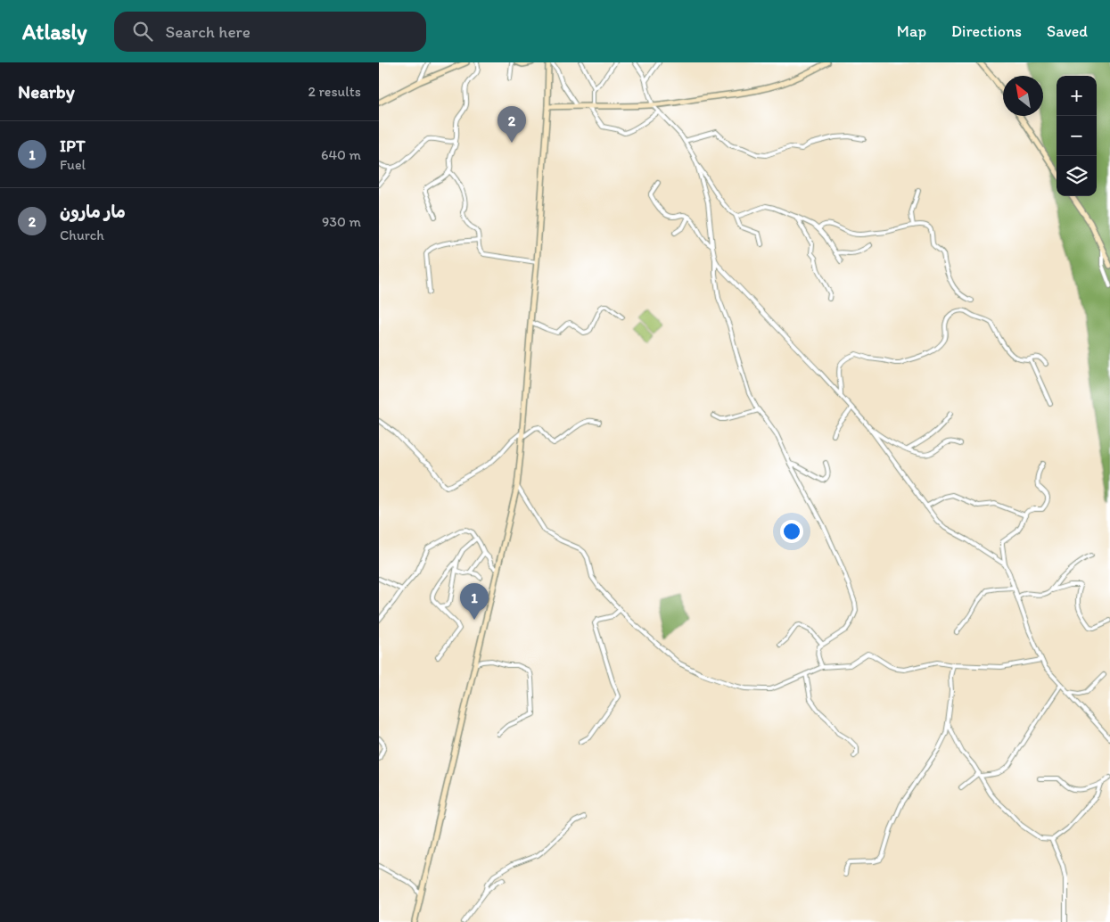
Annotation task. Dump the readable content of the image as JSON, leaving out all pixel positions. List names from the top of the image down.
{
  "north": "top left",
  "page": {
    "header": "Atlasly",
    "search": "Search here",
    "nav": ["Map", "Directions", "Saved"],
    "heading": ["Nearby", "2 results"],
    "map_buttons": ["+", "−"],
    "pins": ["2", "1"],
    "list": [
      {
        "mark": "1",
        "name": "IPT",
        "note": "Fuel",
        "value": "640 m"
      },
      {
        "mark": "2",
        "name": "مار مارون",
        "note": "Church",
        "value": "930 m"
      }
    ]
  }
}
